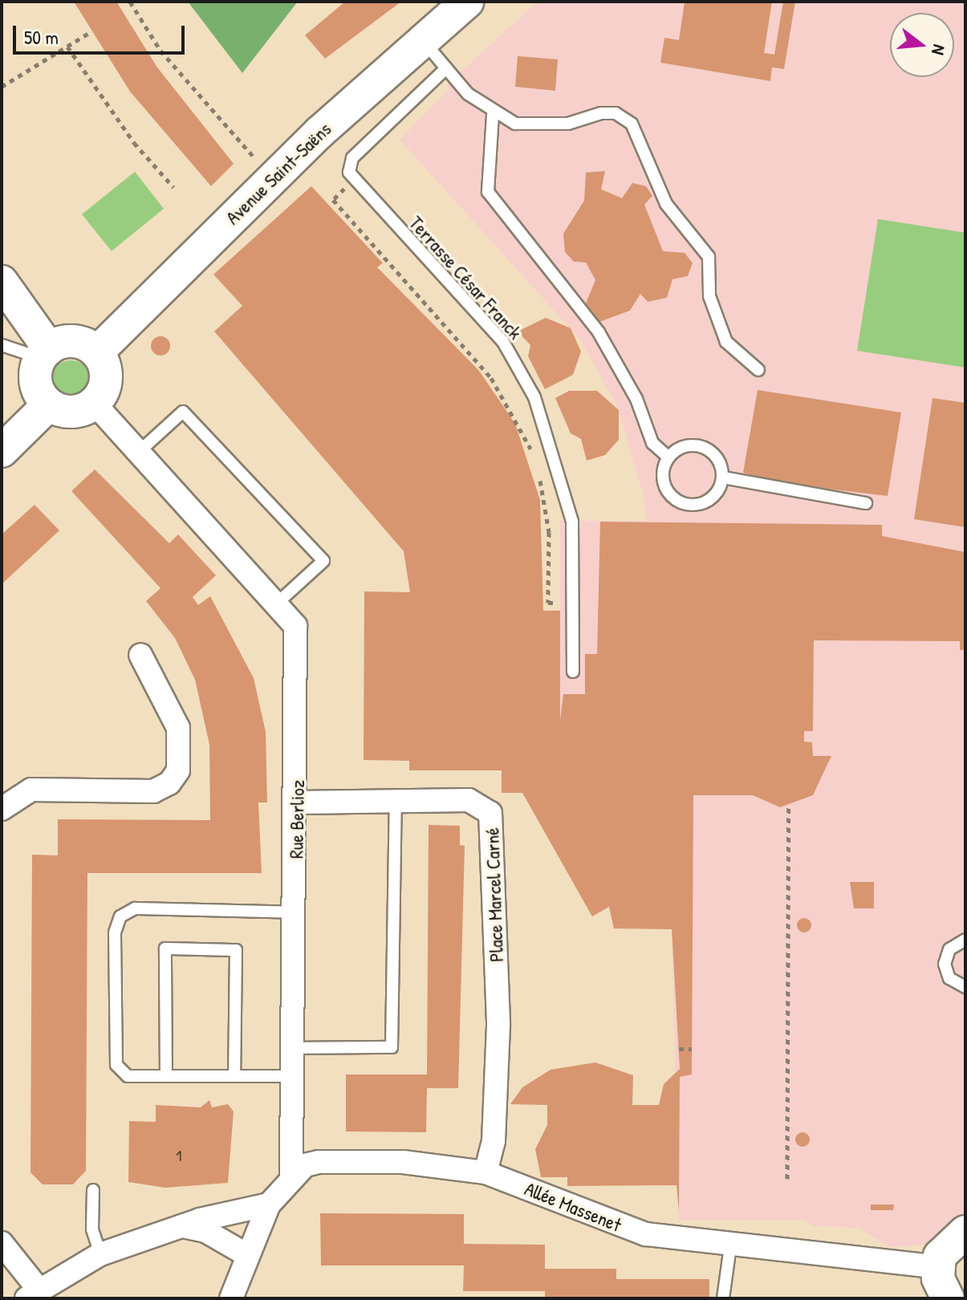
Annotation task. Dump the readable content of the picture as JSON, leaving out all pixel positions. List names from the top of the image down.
{
  "streets": {
    "street": [
      "Avenue Saint-Saëns",
      "Rue Berlioz",
      "Place Marcel Carné",
      "Allée Massenet"
    ],
    "lane": ["Terrasse César Franck"]
  },
  "crossings": [
    ["Avenue Saint-Saëns", "Rue Berlioz"],
    ["Rue Berlioz", "Place Marcel Carné"],
    ["Rue Berlioz", "Allée Massenet"],
    ["Place Marcel Carné", "Allée Massenet"]
  ],
  "house_numbers": ["1"],
  "scale_bar": "50 m",
  "north": "right"
}
